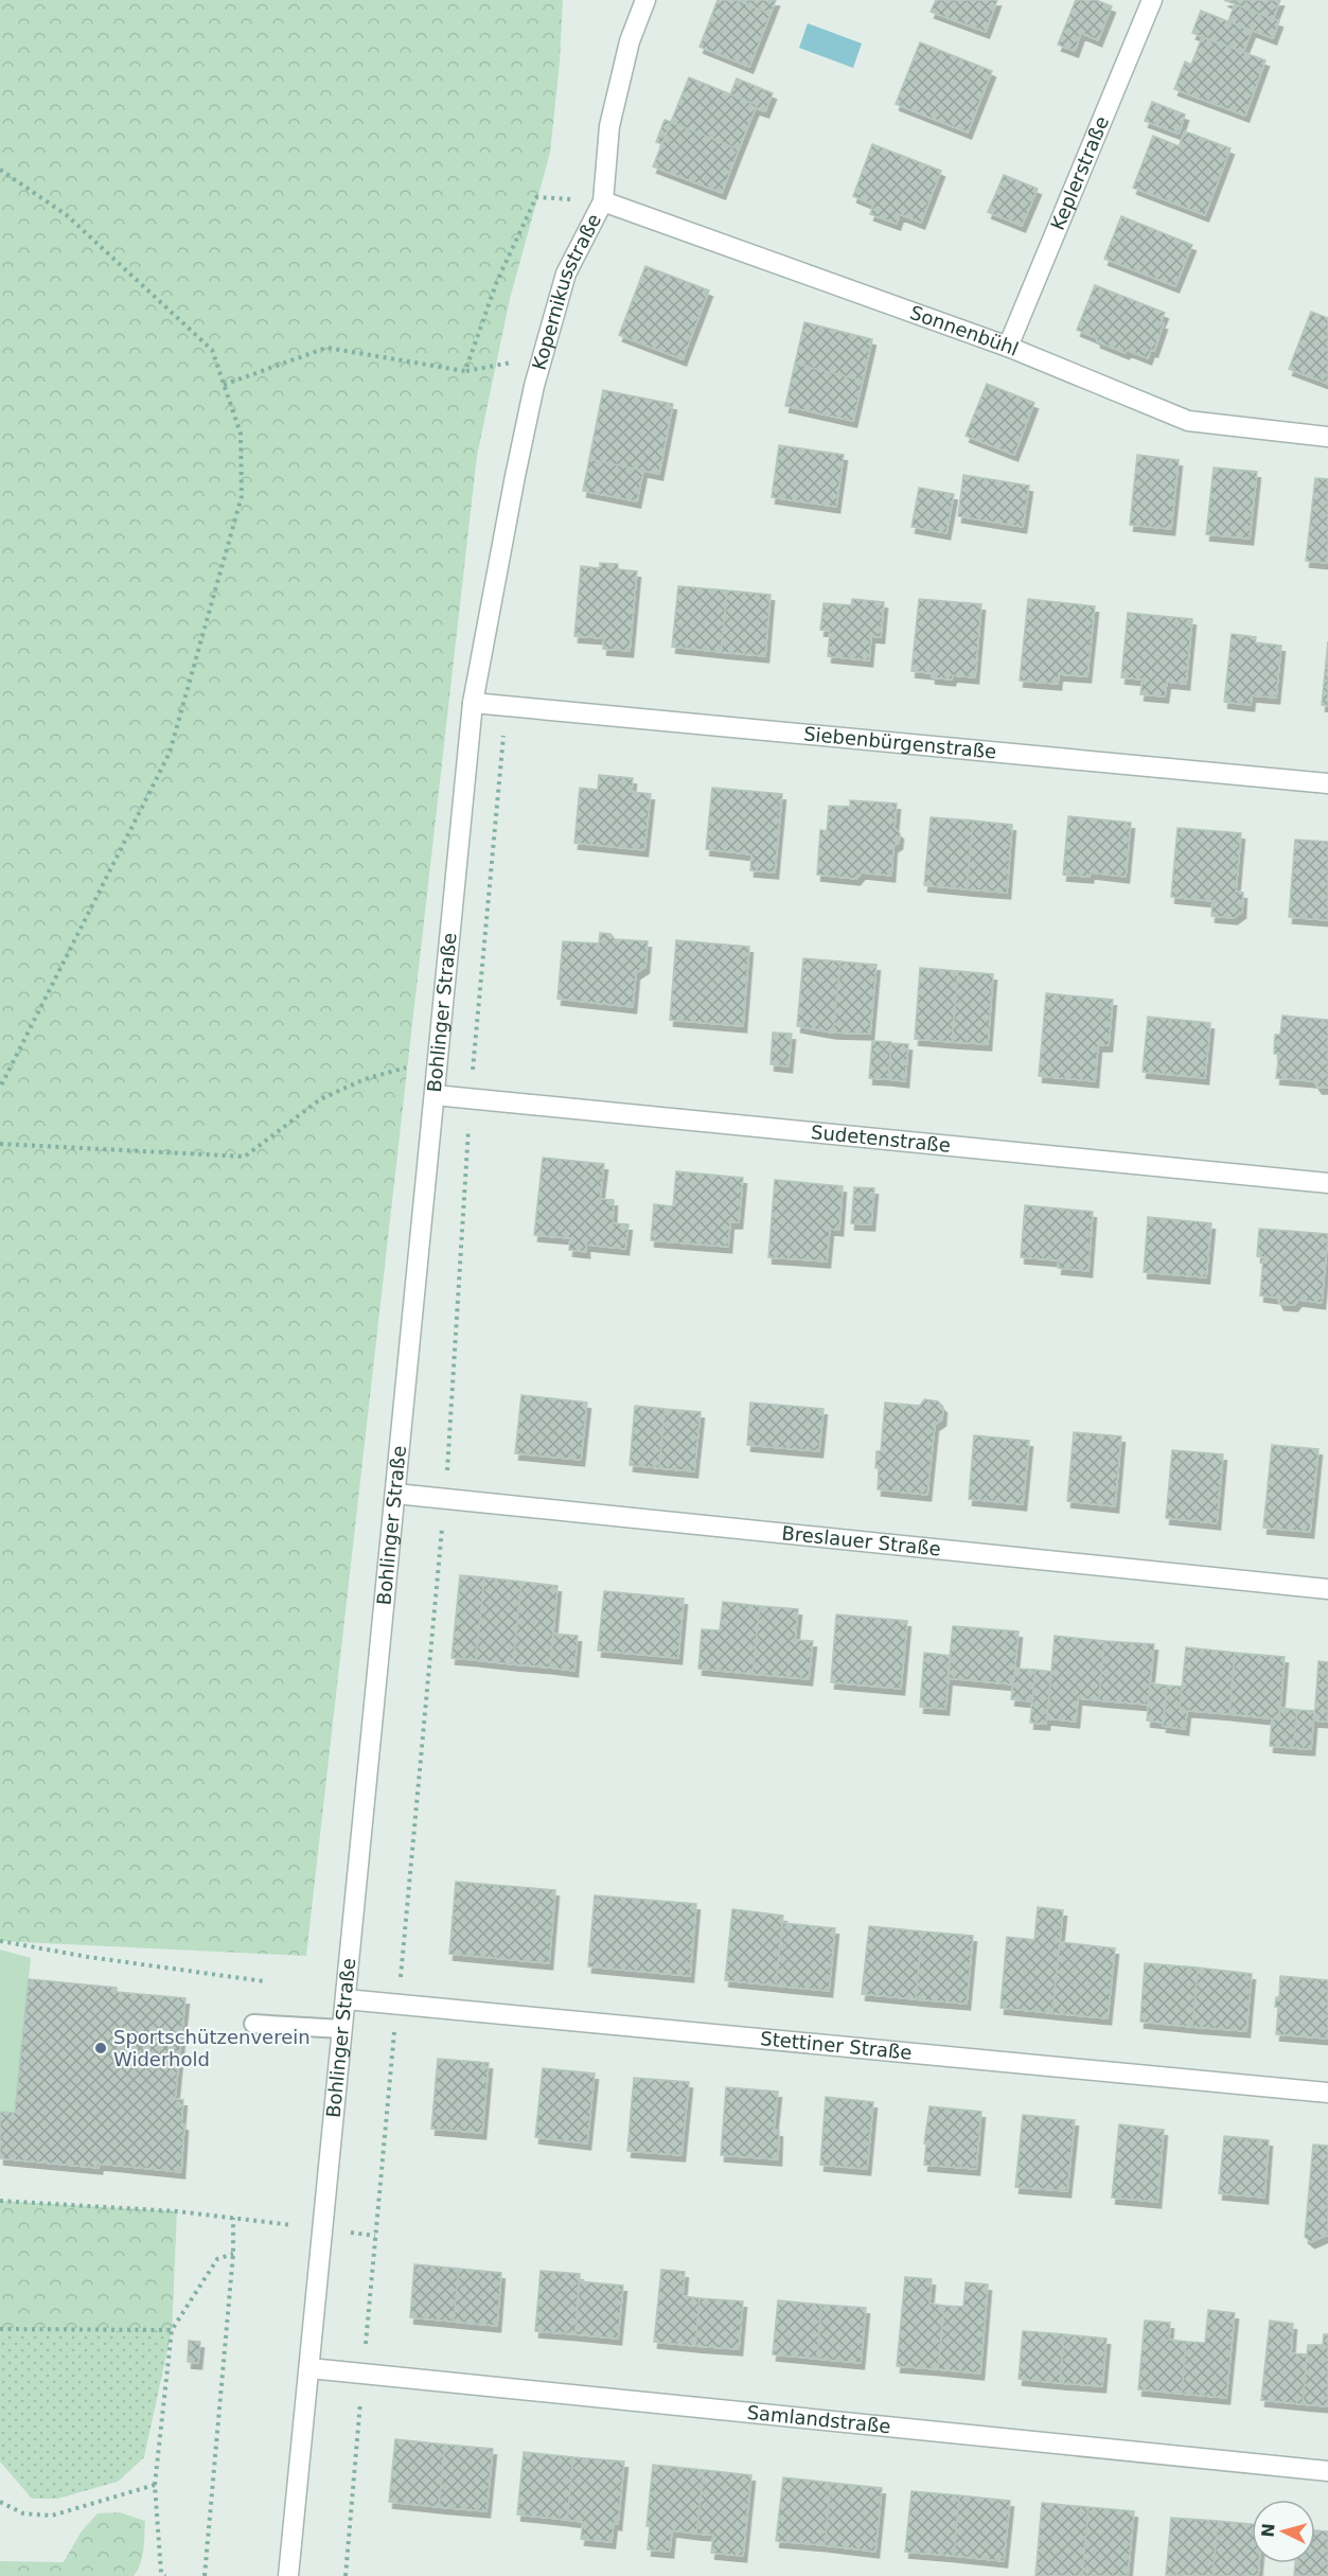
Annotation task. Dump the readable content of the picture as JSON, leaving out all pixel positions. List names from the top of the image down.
{
  "streets": {
    "street": [
      "Keplerstraße",
      "Kopernikusstraße",
      "Sonnenbühl",
      "Siebenbürgenstraße",
      "Bohlinger Straße",
      "Sudetenstraße",
      "Breslauer Straße",
      "Stettiner Straße",
      "Samlandstraße"
    ]
  },
  "crossings": [
    ["Keplerstraße", "Sonnenbühl"],
    ["Kopernikusstraße", "Sonnenbühl"],
    ["Kopernikusstraße", "Bohlinger Straße"],
    ["Siebenbürgenstraße", "Bohlinger Straße"],
    ["Bohlinger Straße", "Sudetenstraße"],
    ["Bohlinger Straße", "Breslauer Straße"],
    ["Bohlinger Straße", "Stettiner Straße"],
    ["Bohlinger Straße", "Samlandstraße"]
  ],
  "places": ["Sportschützenverein Widerhold"],
  "north": "left"
}
